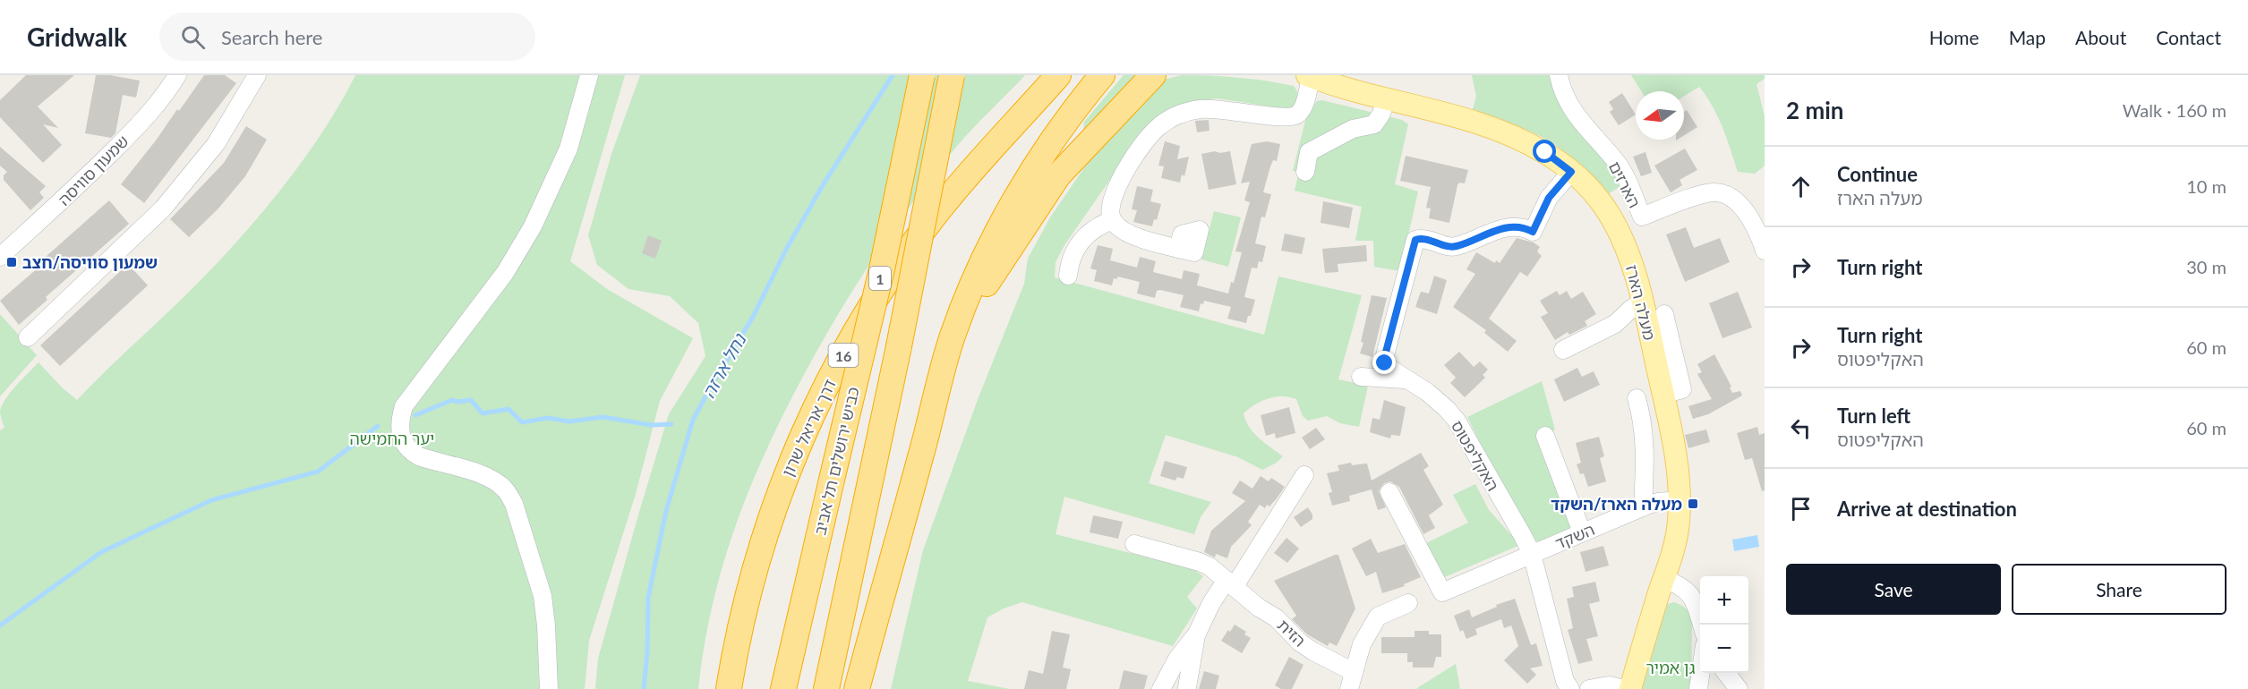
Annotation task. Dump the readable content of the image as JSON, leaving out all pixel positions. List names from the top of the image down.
{
  "streets": {
    "highway": [
      "1",
      "16",
      "דרך אריאל שרון",
      "כביש ירושלים תל אביב"
    ],
    "main road": ["מעלה הארז"],
    "street": [
      "שמעון סוויסה",
      "הארזים",
      "האקליפטוס",
      "השקד",
      "הזית"
    ]
  },
  "crossings": [
    ["מעלה הארז", "האקליפטוס"],
    ["מעלה הארז", "השקד"],
    ["האקליפטוס", "השקד"]
  ],
  "water": ["נחל ארזה"],
  "parks": ["יער החמישה", "גן אמיר"],
  "places": {
    "transit": ["שמעון סוויסה/חצב", "מעלה הארז/השקד"]
  },
  "north": "left",
  "page": {
    "header": "Gridwalk",
    "search": "Search here",
    "nav": [
      "Home",
      "Map",
      "About",
      "Contact"
    ],
    "heading": ["2 min", "Walk · 160 m"],
    "list": [
      ["Continue", "מעלה הארז", "10 m"],
      ["Turn right", "30 m"],
      ["Turn right", "האקליפטוס", "60 m"],
      ["Turn left", "האקליפטוס", "60 m"],
      "Arrive at destination"
    ],
    "buttons": ["Save", "Share"],
    "map_buttons": ["+", "−"]
  }
}
